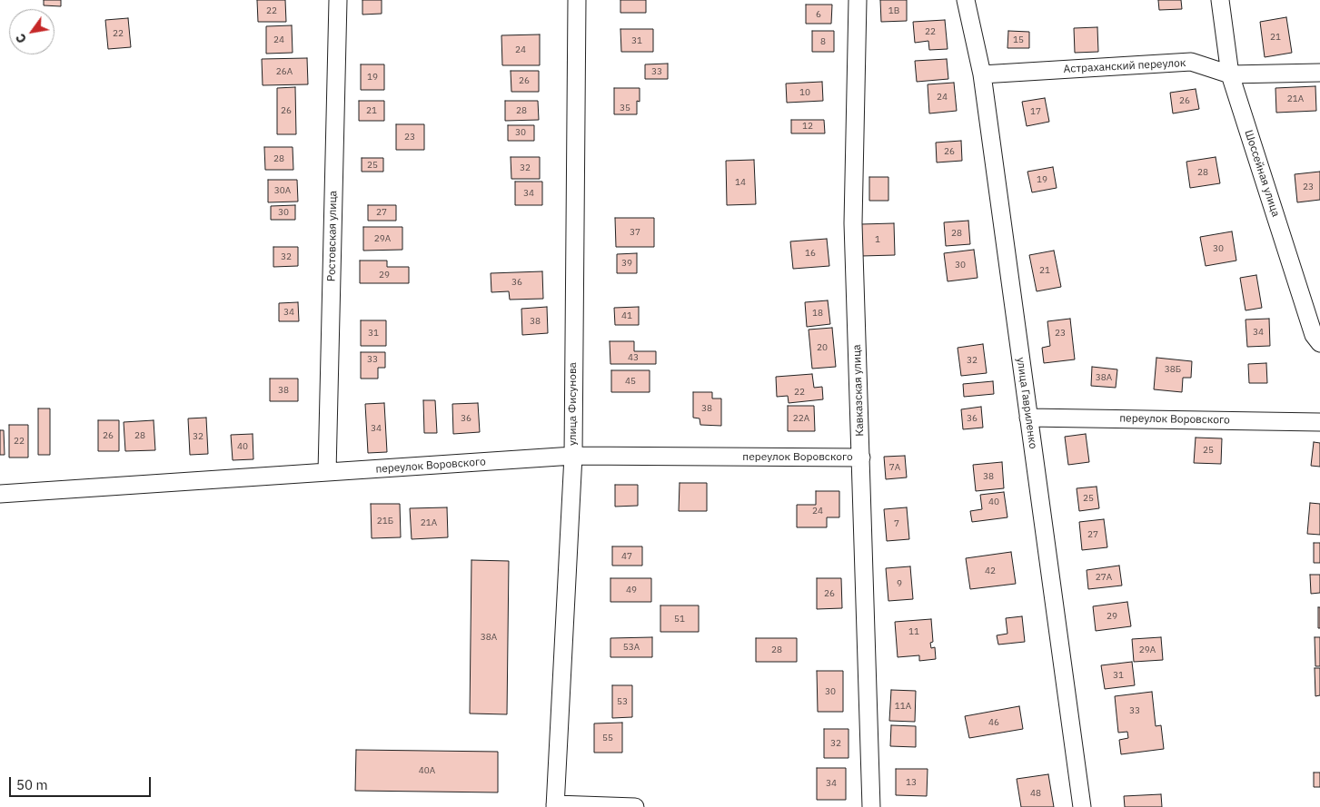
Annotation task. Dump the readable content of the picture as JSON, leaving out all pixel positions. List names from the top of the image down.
{
  "streets": {
    "street": [
      "Астраханский переулок",
      "Шоссейная улица",
      "Ростовская улица",
      "Кавказская улица",
      "улица Гавриленко",
      "улица Фисунова",
      "переулок Воровского"
    ]
  },
  "crossings": [
    ["Астраханский переулок", "Шоссейная улица"],
    ["Астраханский переулок", "улица Гавриленко"],
    ["Ростовская улица", "переулок Воровского"],
    ["Кавказская улица", "переулок Воровского"],
    ["улица Гавриленко", "переулок Воровского"],
    ["улица Фисунова", "переулок Воровского"]
  ],
  "house_numbers": [
    "22",
    "1В",
    "6",
    "22",
    "22",
    "21",
    "24",
    "15",
    "31",
    "8",
    "24",
    "26А",
    "33",
    "19",
    "26",
    "10",
    "24",
    "21А",
    "26",
    "35",
    "26",
    "21",
    "28",
    "17",
    "12",
    "30",
    "23",
    "26",
    "28",
    "25",
    "32",
    "28",
    "19",
    "14",
    "23",
    "30А",
    "34",
    "30",
    "27",
    "37",
    "28",
    "29А",
    "1",
    "30",
    "16",
    "32",
    "39",
    "30",
    "21",
    "29",
    "36",
    "34",
    "18",
    "41",
    "38",
    "34",
    "31",
    "23",
    "20",
    "43",
    "33",
    "32",
    "38Б",
    "38А",
    "45",
    "38",
    "22",
    "38",
    "36",
    "22А",
    "36",
    "34",
    "26",
    "28",
    "32",
    "22",
    "40",
    "25",
    "7А",
    "38",
    "25",
    "40",
    "24",
    "21Б",
    "21А",
    "7",
    "27",
    "47",
    "42",
    "27А",
    "9",
    "49",
    "26",
    "29",
    "51",
    "11",
    "38А",
    "53А",
    "28",
    "29А",
    "31",
    "30",
    "53",
    "11А",
    "33",
    "46",
    "55",
    "32",
    "40А",
    "13",
    "34",
    "48"
  ],
  "scale_bar": "50 m",
  "north": "bottom left"
}
